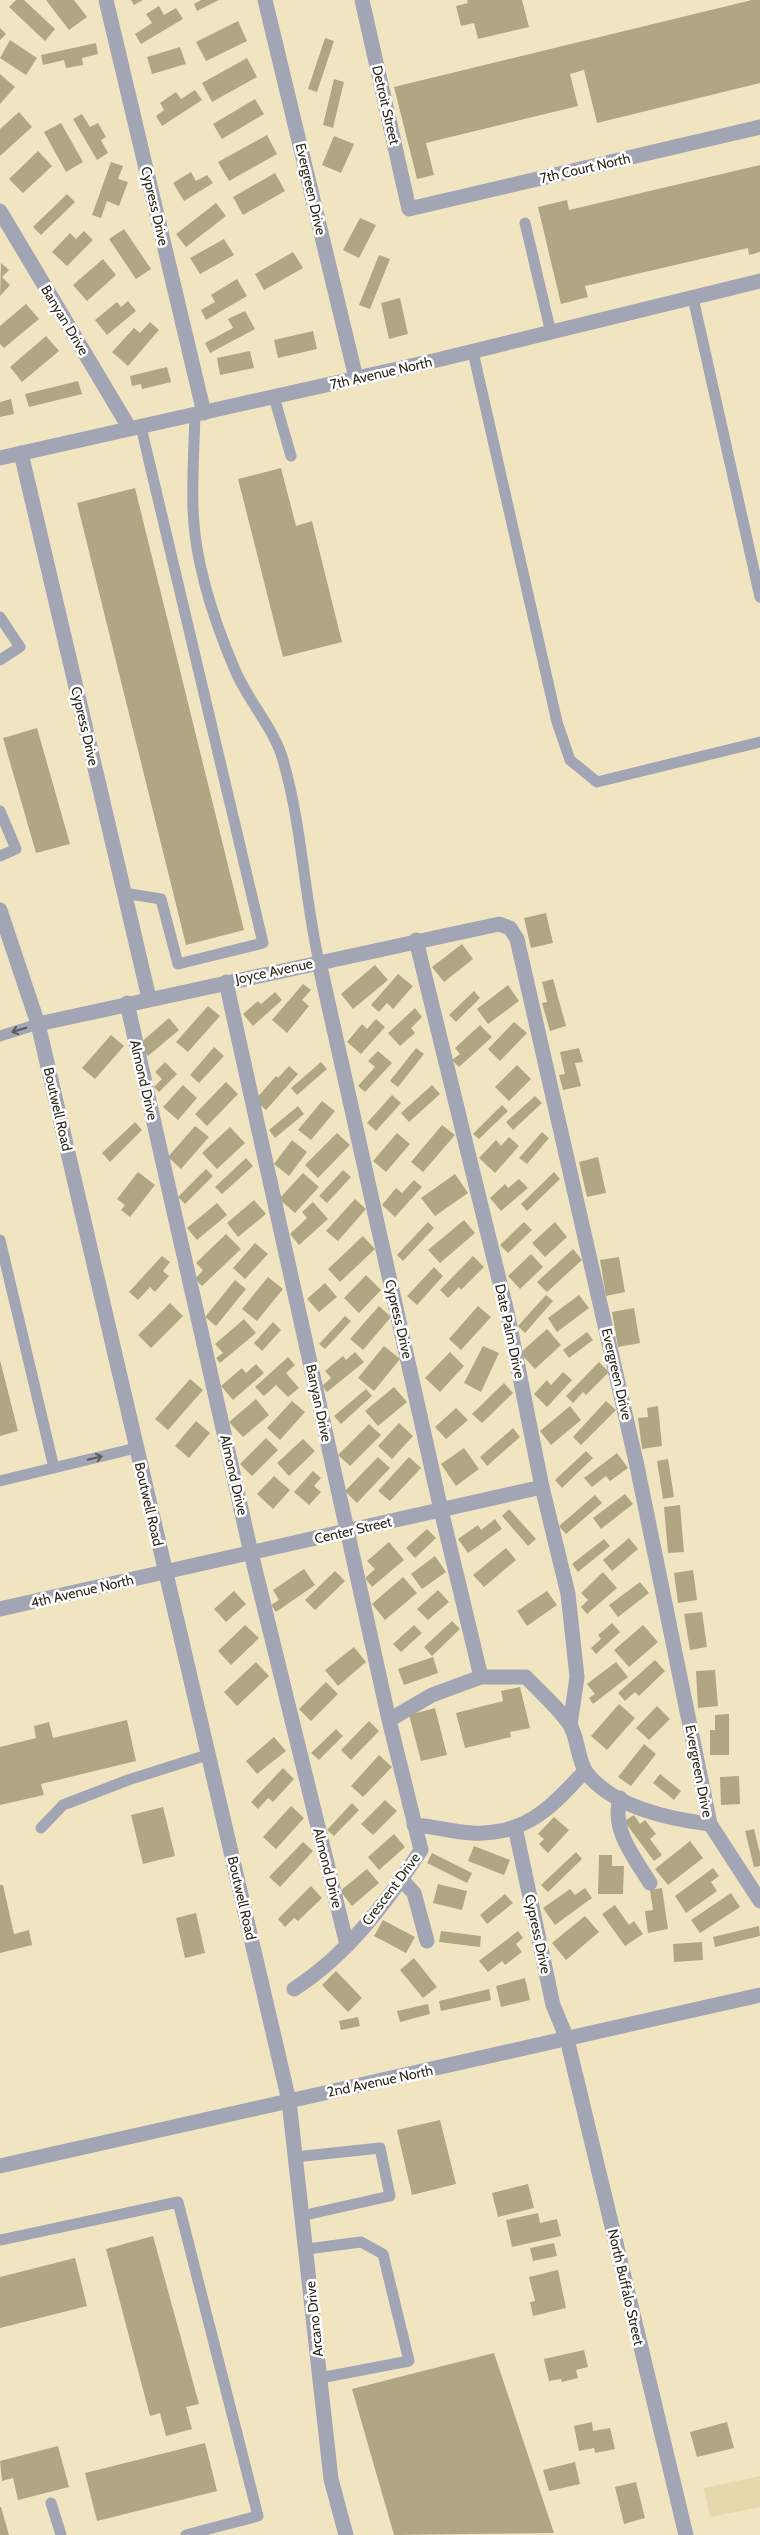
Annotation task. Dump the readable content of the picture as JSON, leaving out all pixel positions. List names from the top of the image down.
{
  "streets": {
    "street": [
      "Detroit Street",
      "7th Court North",
      "Evergreen Drive",
      "Cypress Drive",
      "Banyan Drive",
      "7th Avenue North",
      "Joyce Avenue",
      "Almond Drive",
      "Boutwell Road",
      "Date Palm Drive",
      "Center Street",
      "4th Avenue North",
      "Crescent Drive",
      "2nd Avenue North",
      "North Buffalo Street",
      "Arcano Drive"
    ]
  },
  "crossings": [
    ["Detroit Street", "7th Court North"],
    ["Evergreen Drive", "7th Avenue North"],
    ["Evergreen Drive", "Joyce Avenue"],
    ["Cypress Drive", "7th Avenue North"],
    ["Cypress Drive", "Joyce Avenue"],
    ["Cypress Drive", "Center Street"],
    ["Cypress Drive", "2nd Avenue North"],
    ["Cypress Drive", "North Buffalo Street"],
    ["Banyan Drive", "7th Avenue North"],
    ["Banyan Drive", "Joyce Avenue"],
    ["Banyan Drive", "Center Street"],
    ["Banyan Drive", "Crescent Drive"],
    ["Joyce Avenue", "Almond Drive"],
    ["Joyce Avenue", "Boutwell Road"],
    ["Joyce Avenue", "Date Palm Drive"],
    ["Almond Drive", "Center Street"],
    ["Almond Drive", "Crescent Drive"],
    ["Boutwell Road", "Center Street"],
    ["Boutwell Road", "4th Avenue North"],
    ["Boutwell Road", "2nd Avenue North"],
    ["Boutwell Road", "Arcano Drive"],
    ["Date Palm Drive", "Center Street"],
    ["Center Street", "4th Avenue North"],
    ["2nd Avenue North", "North Buffalo Street"],
    ["2nd Avenue North", "Arcano Drive"]
  ]
}
